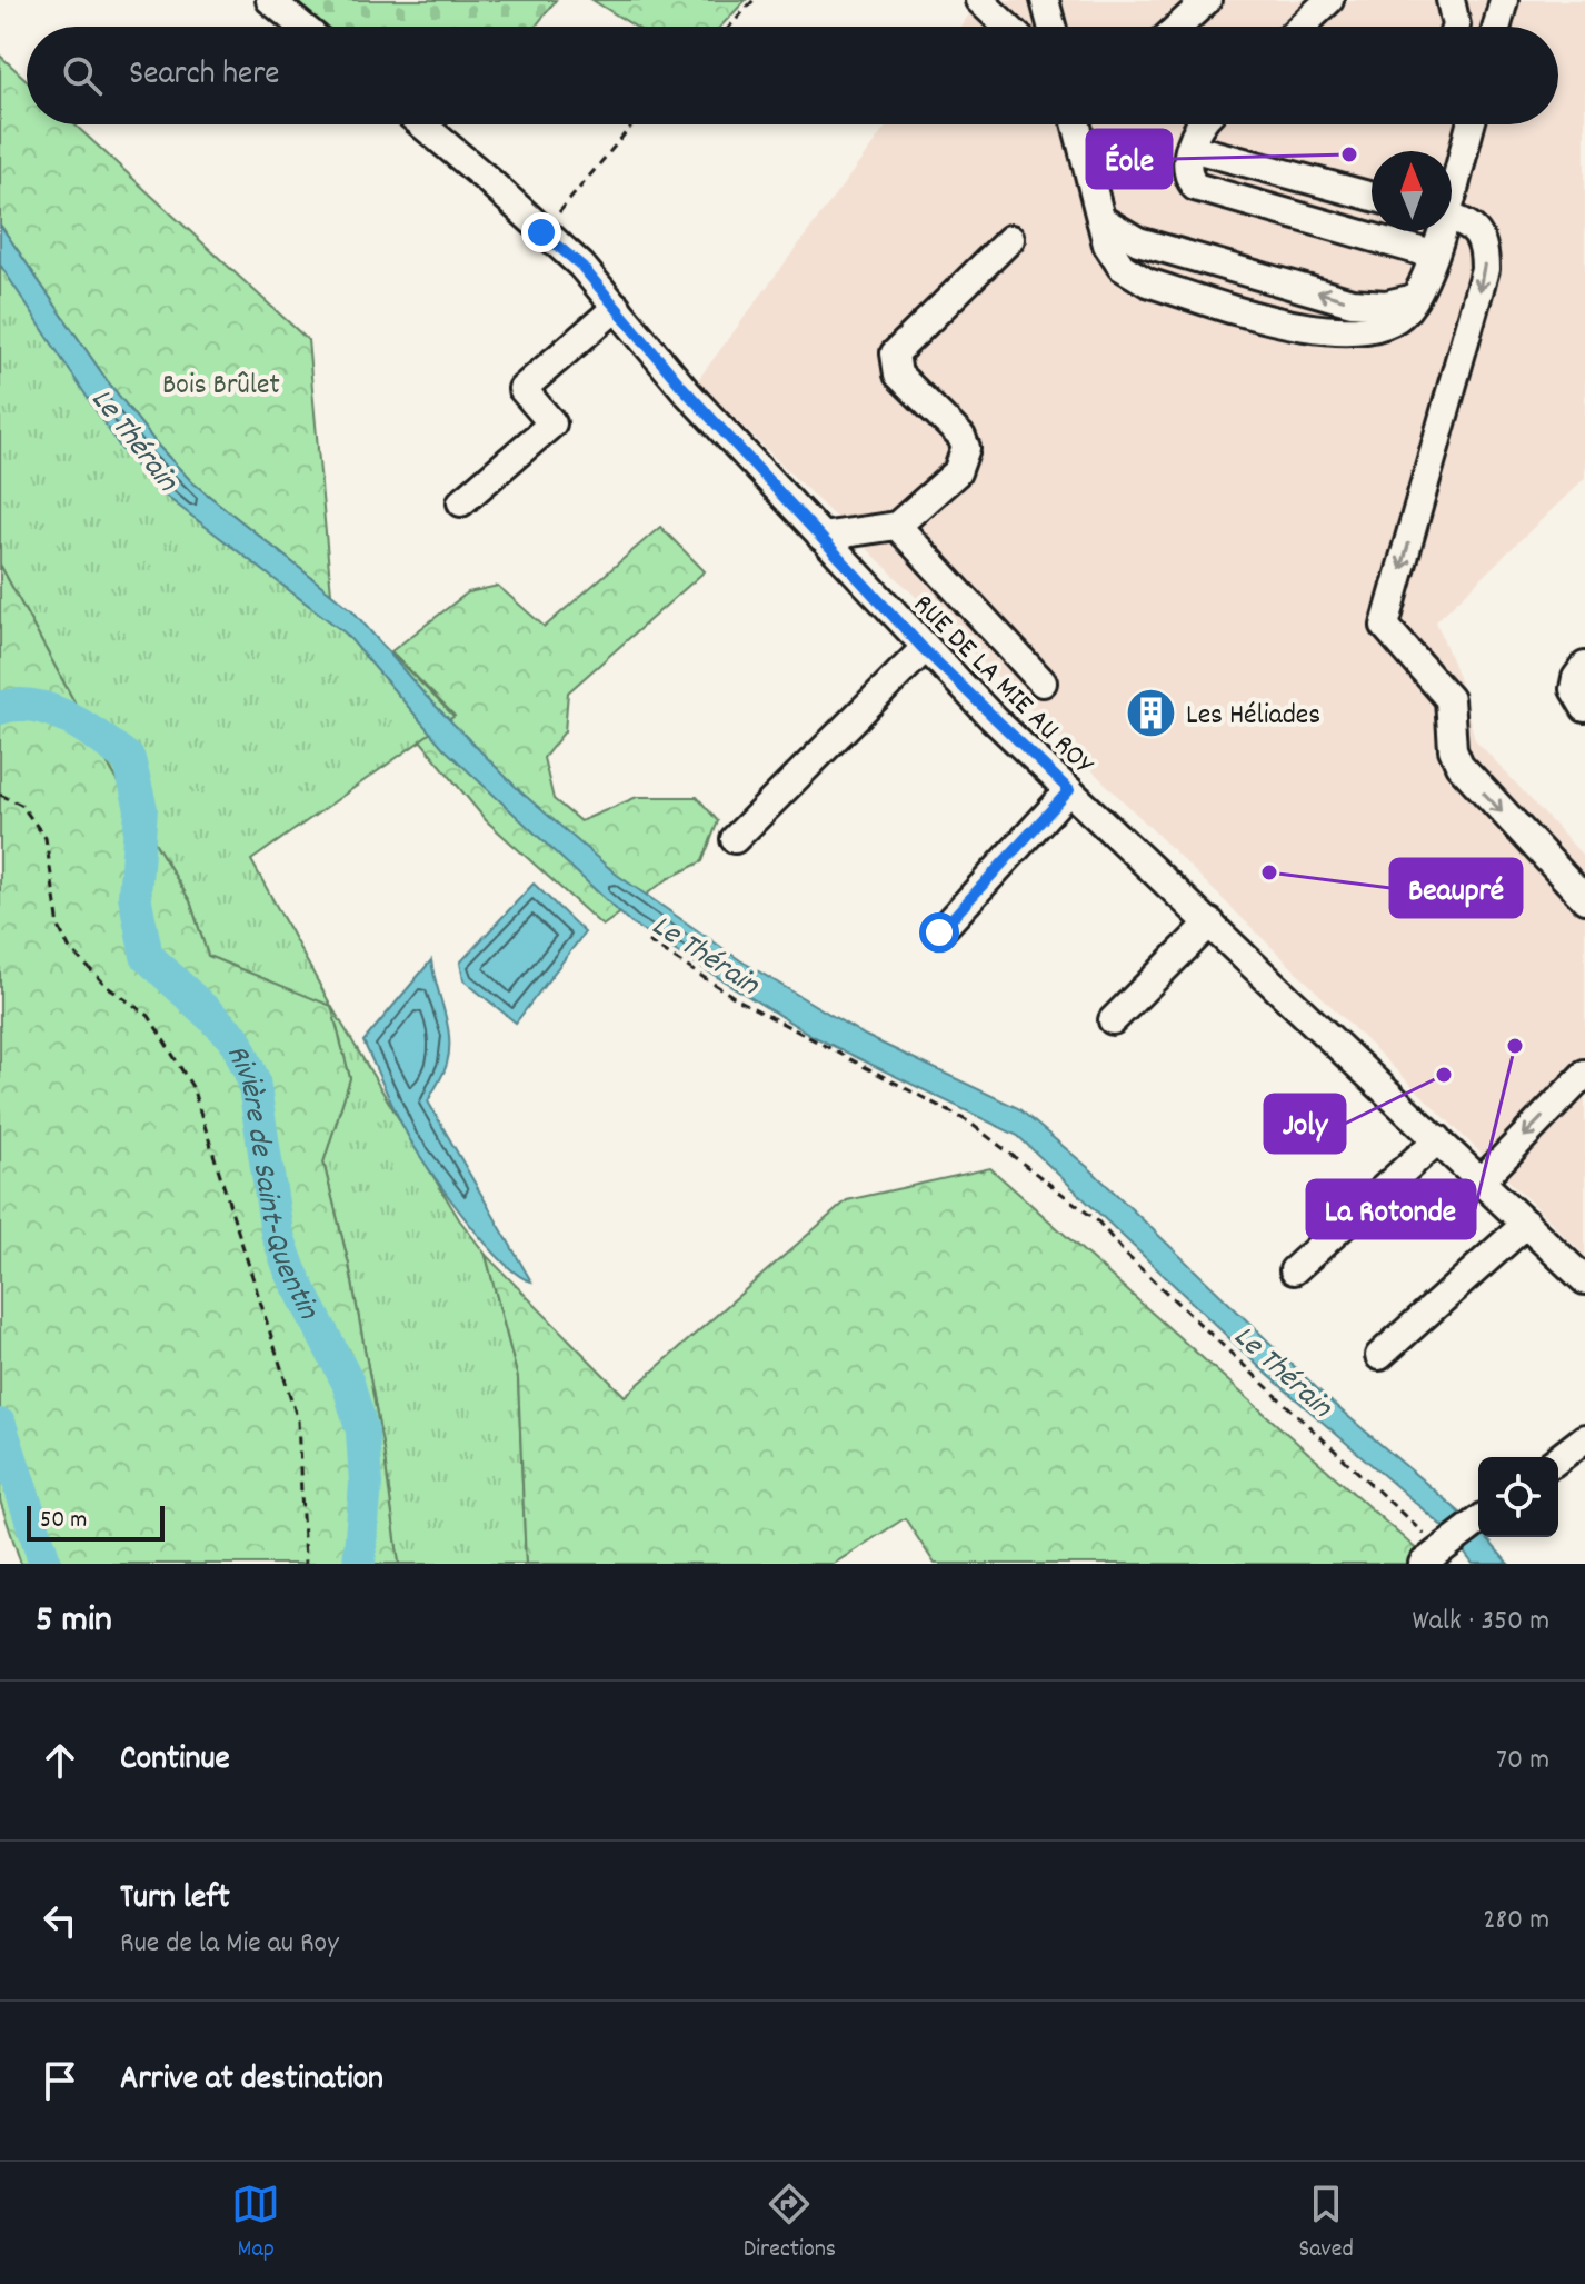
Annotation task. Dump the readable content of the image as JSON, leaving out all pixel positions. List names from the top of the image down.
{
  "streets": {
    "street": ["RUE DE LA MIE AU ROY"]
  },
  "water": ["Le Thérain", "Rivière de Saint-Quentin"],
  "parks": ["Bois Brûlet"],
  "places": {
    "other": [
      "Éole",
      "Beaupré",
      "La Rotonde",
      "Joly"
    ],
    "building": ["Les Héliades"]
  },
  "scale_bar": "50 m",
  "north": "top",
  "page": {
    "search": "Search here",
    "scale": "50 m",
    "heading": ["5 min", "Walk · 350 m"],
    "list": [
      ["Continue", "70 m"],
      ["Turn left", "Rue de la Mie au Roy", "280 m"],
      "Arrive at destination"
    ],
    "nav": ["Map", "Directions", "Saved"]
  }
}
